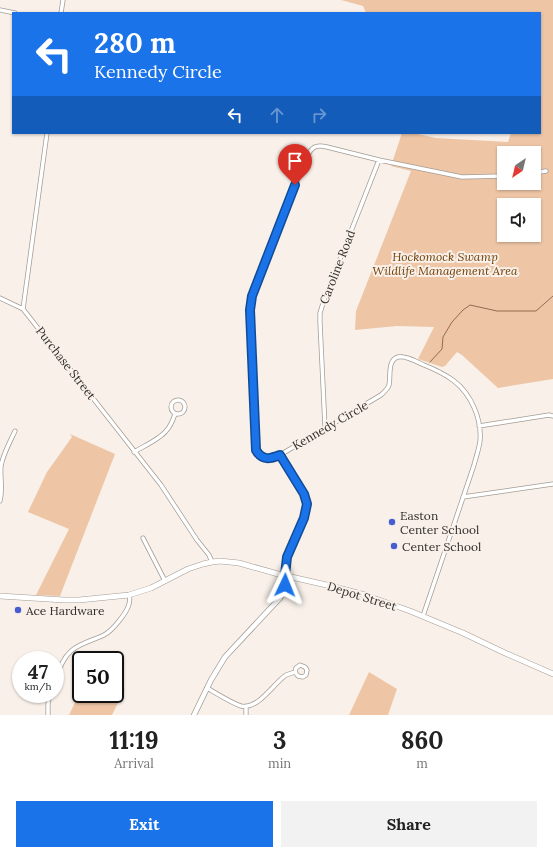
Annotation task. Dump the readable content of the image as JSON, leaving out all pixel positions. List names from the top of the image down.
{
  "streets": {
    "highway": ["Depot Street"],
    "street": ["Caroline Road", "Purchase Street", "Kennedy Circle"]
  },
  "crossings": [
    ["Caroline Road", "Kennedy Circle"],
    ["Purchase Street", "Depot Street"]
  ],
  "parks": ["Hockomock Swamp Wildlife Management Area"],
  "places": ["Easton Center School", "Center School", "Ace Hardware"],
  "north": "bottom left",
  "page": {
    "turn": ["280 m", "Kennedy Circle"],
    "speed": "47 km/h",
    "limit": "50",
    "eta": [
      "11:19",
      "Arrival",
      "3",
      "min",
      "860",
      "m"
    ],
    "buttons": ["Exit", "Share"]
  }
}
